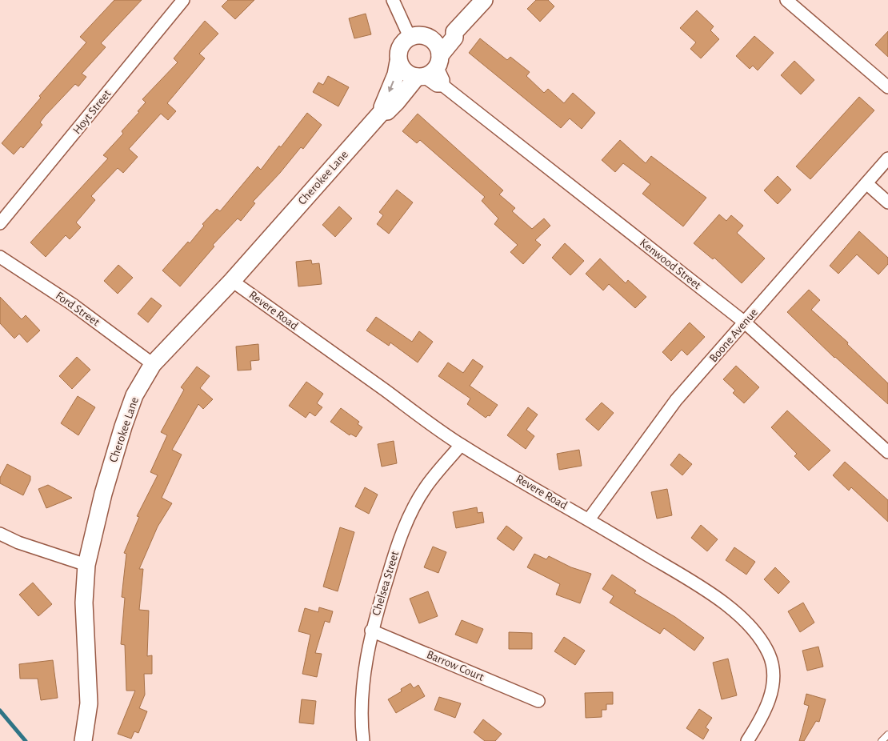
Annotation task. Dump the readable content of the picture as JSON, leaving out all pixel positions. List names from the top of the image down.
{
  "streets": {
    "street": [
      "Hoyt Street",
      "Cherokee Lane",
      "Kenwood Street",
      "Ford Street",
      "Revere Road",
      "Boone Avenue",
      "Chelsea Street",
      "Barrow Court"
    ]
  },
  "crossings": [
    ["Cherokee Lane", "Kenwood Street"],
    ["Cherokee Lane", "Ford Street"],
    ["Cherokee Lane", "Revere Road"],
    ["Kenwood Street", "Boone Avenue"],
    ["Revere Road", "Boone Avenue"],
    ["Revere Road", "Chelsea Street"],
    ["Chelsea Street", "Barrow Court"]
  ]
}
